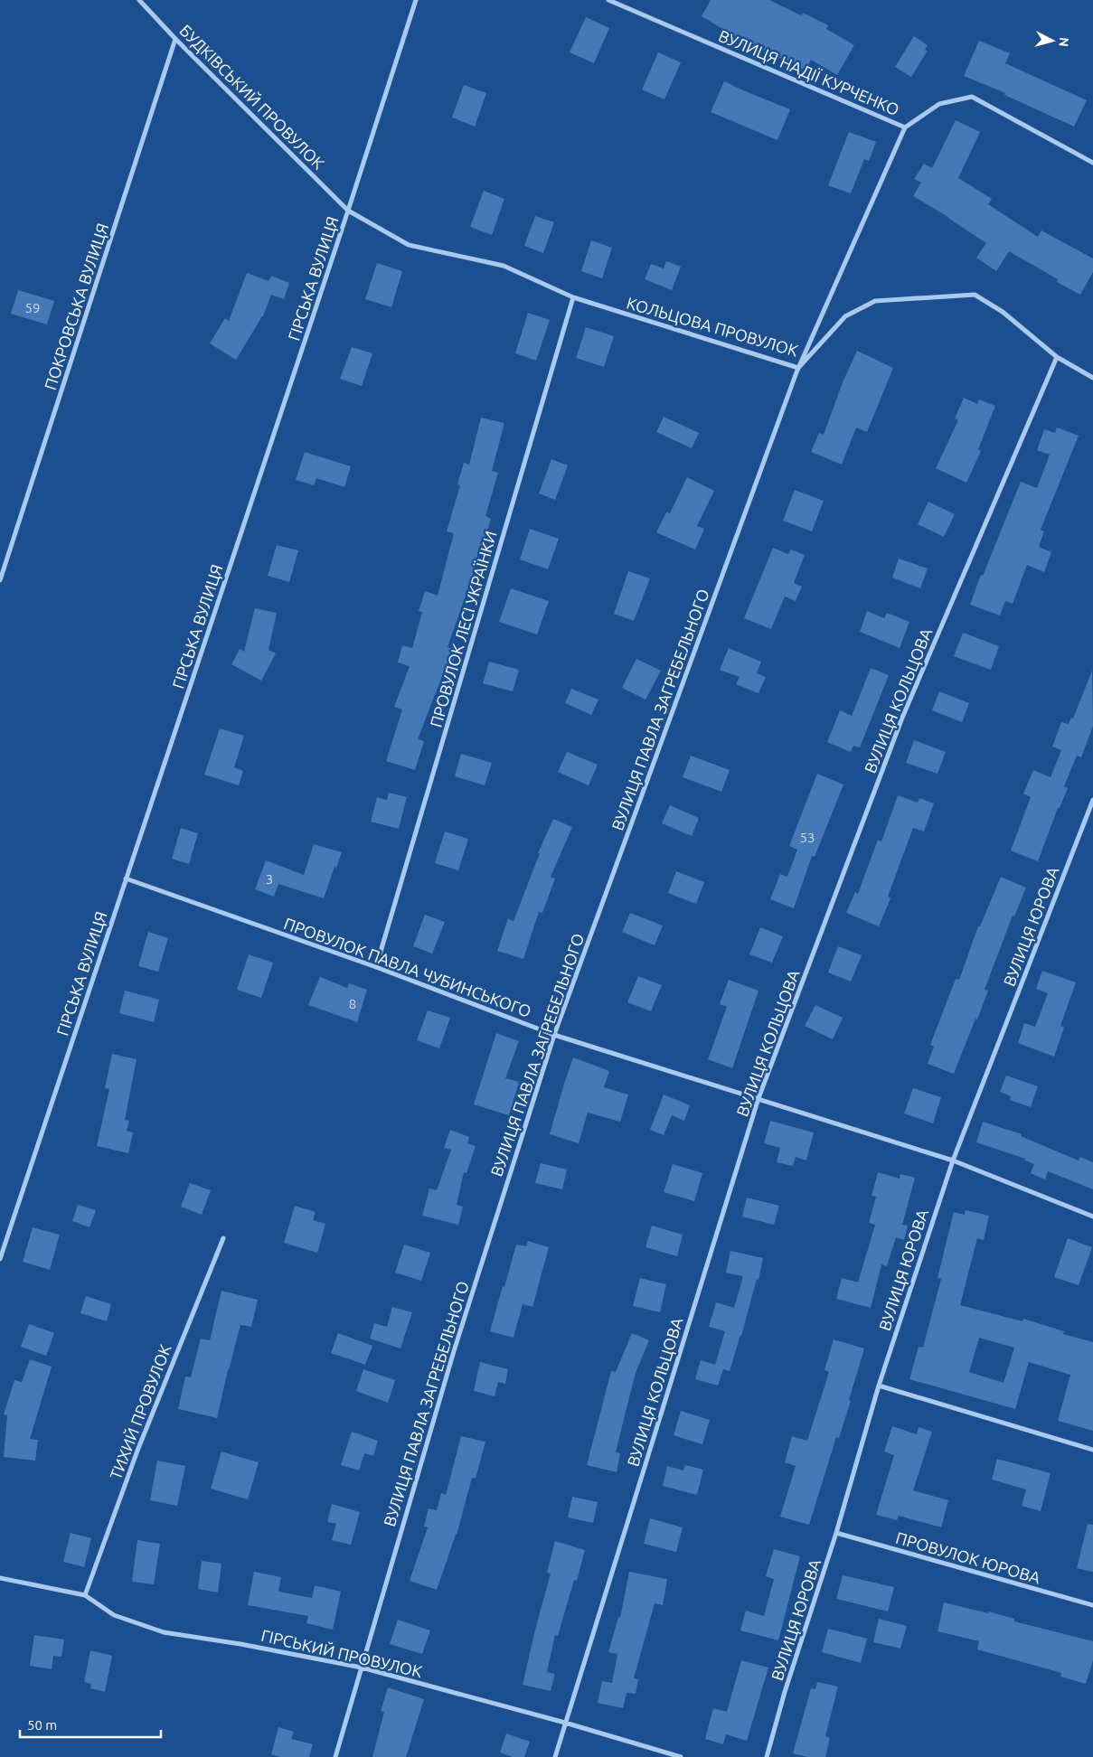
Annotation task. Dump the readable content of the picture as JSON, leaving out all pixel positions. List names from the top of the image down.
{
  "streets": {
    "street": [
      "ВУЛИЦЯ НАДІЇ КУРЧЕНКО",
      "БУДКІВСЬКИЙ ПРОВУЛОК",
      "ГІРСЬКА ВУЛИЦЯ",
      "ПОКРОВСЬКА ВУЛИЦЯ",
      "КОЛЬЦОВА ПРОВУЛОК",
      "ПРОВУЛОК ЛЕСІ УКРАЇНКИ",
      "ВУЛИЦЯ КОЛЬЦОВА",
      "ВУЛИЦЯ ПАВЛА ЗАГРЕБЕЛЬНОГО",
      "ВУЛИЦЯ ЮРОВА",
      "ПРОВУЛОК ПАВЛА ЧУБИНСЬКОГО",
      "ТИХИЙ ПРОВУЛОК",
      "ПРОВУЛОК ЮРОВА",
      "ГІРСЬКИЙ ПРОВУЛОК"
    ]
  },
  "crossings": [
    ["ВУЛИЦЯ НАДІЇ КУРЧЕНКО", "ВУЛИЦЯ ПАВЛА ЗАГРЕБЕЛЬНОГО"],
    ["БУДКІВСЬКИЙ ПРОВУЛОК", "ГІРСЬКА ВУЛИЦЯ"],
    ["БУДКІВСЬКИЙ ПРОВУЛОК", "ПОКРОВСЬКА ВУЛИЦЯ"],
    ["БУДКІВСЬКИЙ ПРОВУЛОК", "КОЛЬЦОВА ПРОВУЛОК"],
    ["ГІРСЬКА ВУЛИЦЯ", "КОЛЬЦОВА ПРОВУЛОК"],
    ["ГІРСЬКА ВУЛИЦЯ", "ПРОВУЛОК ПАВЛА ЧУБИНСЬКОГО"],
    ["КОЛЬЦОВА ПРОВУЛОК", "ПРОВУЛОК ЛЕСІ УКРАЇНКИ"],
    ["КОЛЬЦОВА ПРОВУЛОК", "ВУЛИЦЯ КОЛЬЦОВА"],
    ["КОЛЬЦОВА ПРОВУЛОК", "ВУЛИЦЯ ПАВЛА ЗАГРЕБЕЛЬНОГО"],
    ["ПРОВУЛОК ЛЕСІ УКРАЇНКИ", "ПРОВУЛОК ПАВЛА ЧУБИНСЬКОГО"],
    ["ВУЛИЦЯ КОЛЬЦОВА", "ПРОВУЛОК ПАВЛА ЧУБИНСЬКОГО"],
    ["ВУЛИЦЯ КОЛЬЦОВА", "ГІРСЬКИЙ ПРОВУЛОК"],
    ["ВУЛИЦЯ ПАВЛА ЗАГРЕБЕЛЬНОГО", "ПРОВУЛОК ПАВЛА ЧУБИНСЬКОГО"],
    ["ВУЛИЦЯ ПАВЛА ЗАГРЕБЕЛЬНОГО", "ГІРСЬКИЙ ПРОВУЛОК"],
    ["ВУЛИЦЯ ЮРОВА", "ПРОВУЛОК ПАВЛА ЧУБИНСЬКОГО"],
    ["ВУЛИЦЯ ЮРОВА", "ПРОВУЛОК ЮРОВА"],
    ["ТИХИЙ ПРОВУЛОК", "ГІРСЬКИЙ ПРОВУЛОК"]
  ],
  "house_numbers": [
    "59",
    "53",
    "3",
    "8"
  ],
  "scale_bar": "50 m",
  "north": "right"
}
